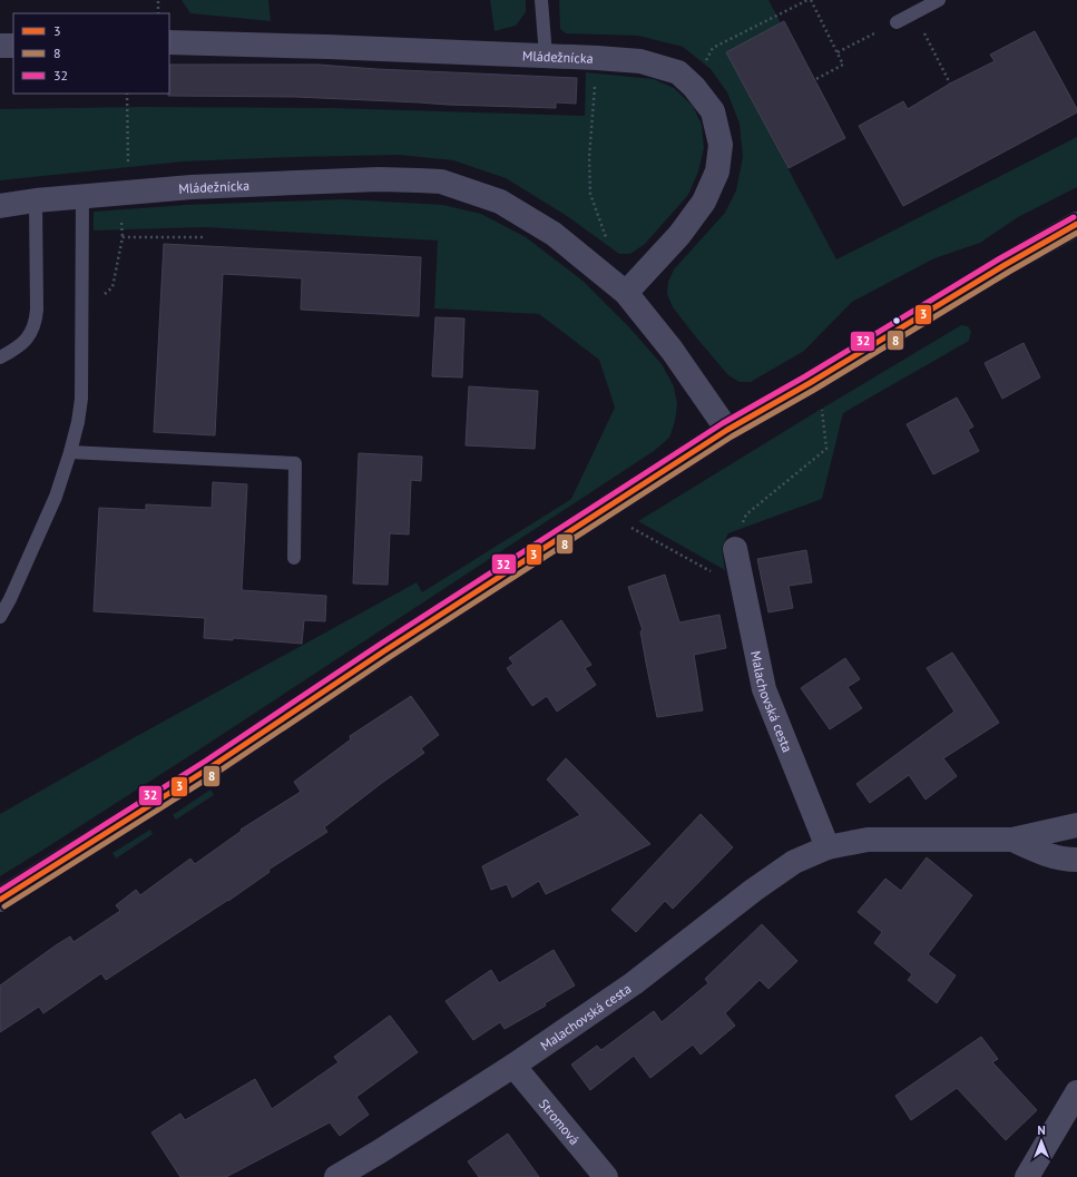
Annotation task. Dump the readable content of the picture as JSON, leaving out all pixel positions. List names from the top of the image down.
{
  "streets": {
    "street": ["Mládežnícka", "Malachovská cesta", "Stromová"]
  },
  "crossings": [
    ["Malachovská cesta", "Stromová"]
  ],
  "lines": ["transit line 32", "transit line 3", "transit line 8"],
  "legend": ["3", "8", "32"],
  "north": "top"
}
